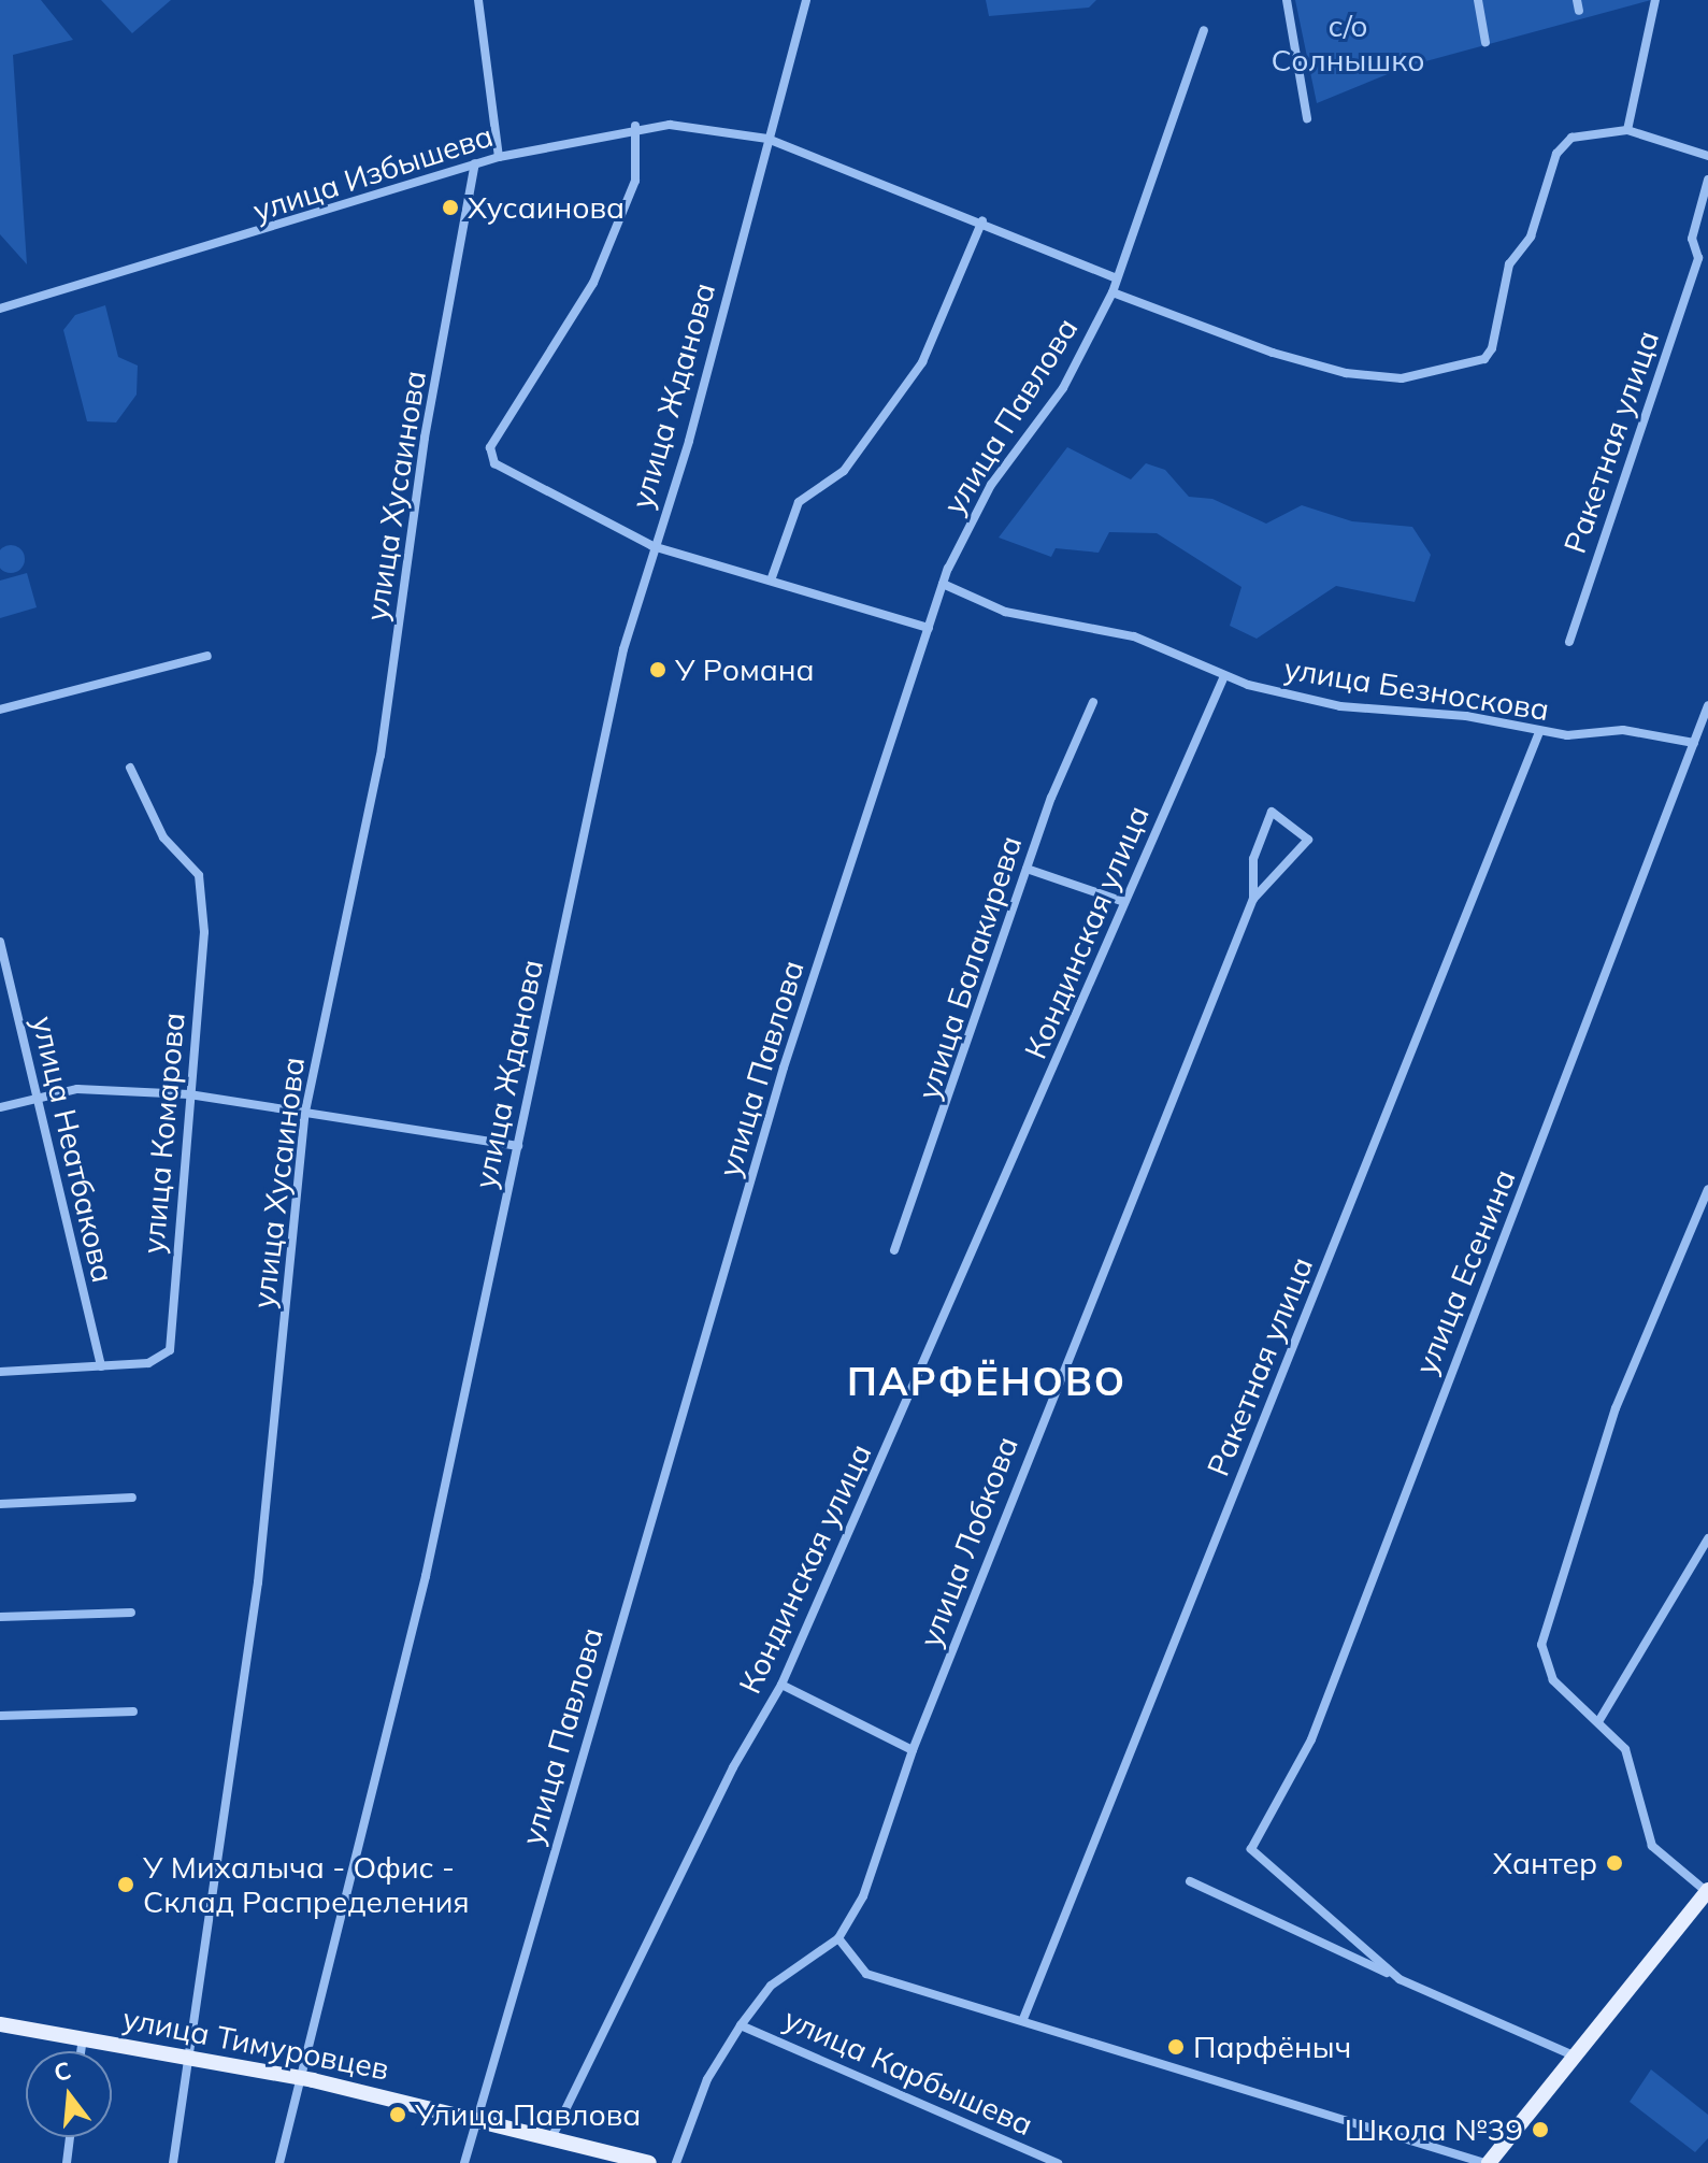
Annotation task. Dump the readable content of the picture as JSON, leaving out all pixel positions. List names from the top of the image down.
{
  "streets": {
    "main road": ["улица Тимуровцев"],
    "street": [
      "улица Избышева",
      "улица Жданова",
      "улица Павлова",
      "Ракетная улица",
      "улица Хусаинова",
      "улица Безноскова",
      "Кондинская улица",
      "улица Балакирева",
      "улица Комарова",
      "улица Неатбакова",
      "улица Есенина",
      "улица Лобкова",
      "улица Карбышева"
    ]
  },
  "crossings": [
    ["улица Избышева", "улица Жданова"],
    ["улица Избышева", "улица Павлова"],
    ["улица Избышева", "улица Хусаинова"],
    ["улица Жданова", "улица Тимуровцев"],
    ["улица Павлова", "улица Безноскова"],
    ["улица Павлова", "улица Тимуровцев"],
    ["Ракетная улица", "улица Безноскова"],
    ["улица Хусаинова", "улица Тимуровцев"],
    ["улица Безноскова", "Кондинская улица"],
    ["улица Безноскова", "улица Есенина"],
    ["Кондинская улица", "улица Тимуровцев"],
    ["улица Комарова", "улица Неатбакова"],
    ["улица Лобкова", "улица Карбышева"]
  ],
  "districts": ["ПАРФЁНОВО"],
  "parks": ["с/о Солнышко"],
  "places": [
    "Хусаинова",
    "У Романа",
    "Хантер",
    "У Михалыча - Офис - Склад Распределения",
    "Парфёныч",
    "Улица Павлова",
    "Школа №39"
  ],
  "north": "top"
}
